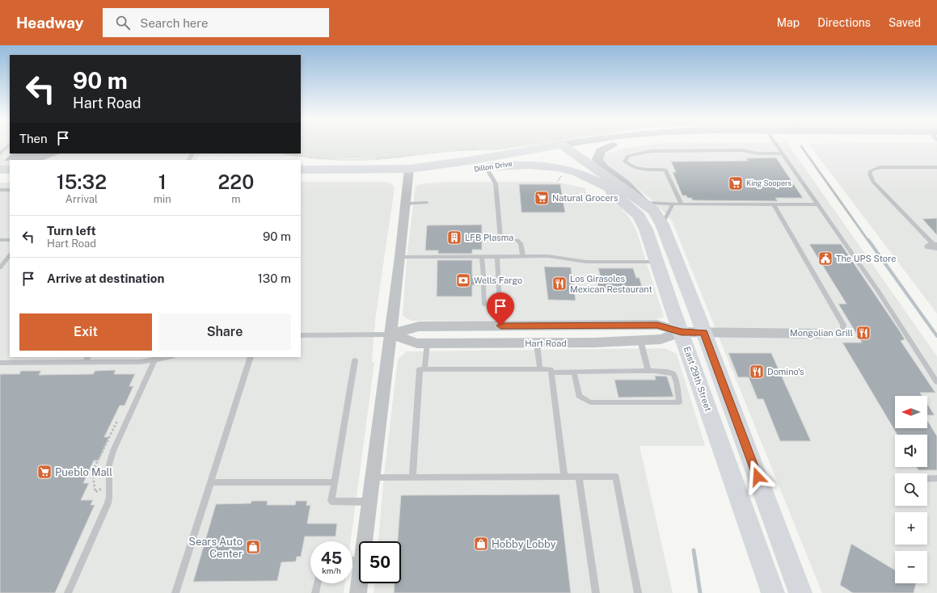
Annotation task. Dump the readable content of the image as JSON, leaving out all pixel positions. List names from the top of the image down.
{
  "streets": {
    "main road": ["Dillon Drive", "East 29th Street"],
    "street": ["Hart Road"]
  },
  "crossings": [
    ["Dillon Drive", "East 29th Street"],
    ["Hart Road", "East 29th Street"]
  ],
  "places": {
    "supermarket": ["King Soopers", "Natural Grocers", "Pueblo Mall"],
    "building": ["LFB Plasma"],
    "public building": ["The UPS Store"],
    "bank": ["Wells Fargo"],
    "restaurant": ["Los Girasoles Mexican Restaurant", "Mongolian Grill", "Domino's"],
    "shop": ["Hobby Lobby", "Sears Auto Center"]
  },
  "north": "left",
  "page": {
    "header": "Headway",
    "search": "Search here",
    "nav": ["Map", "Directions", "Saved"],
    "turn": ["90 m", "Hart Road"],
    "then": "Then",
    "eta": [
      "15:32",
      "Arrival",
      "1",
      "min",
      "220",
      "m"
    ],
    "list": [
      {
        "name": "Turn left",
        "note": "Hart Road",
        "value": "90 m"
      },
      {
        "name": "Arrive at destination",
        "value": "130 m"
      }
    ],
    "buttons": ["Exit", "Share"],
    "map_buttons": ["+", "−"],
    "speed": "45 km/h",
    "limit": "50"
  }
}
